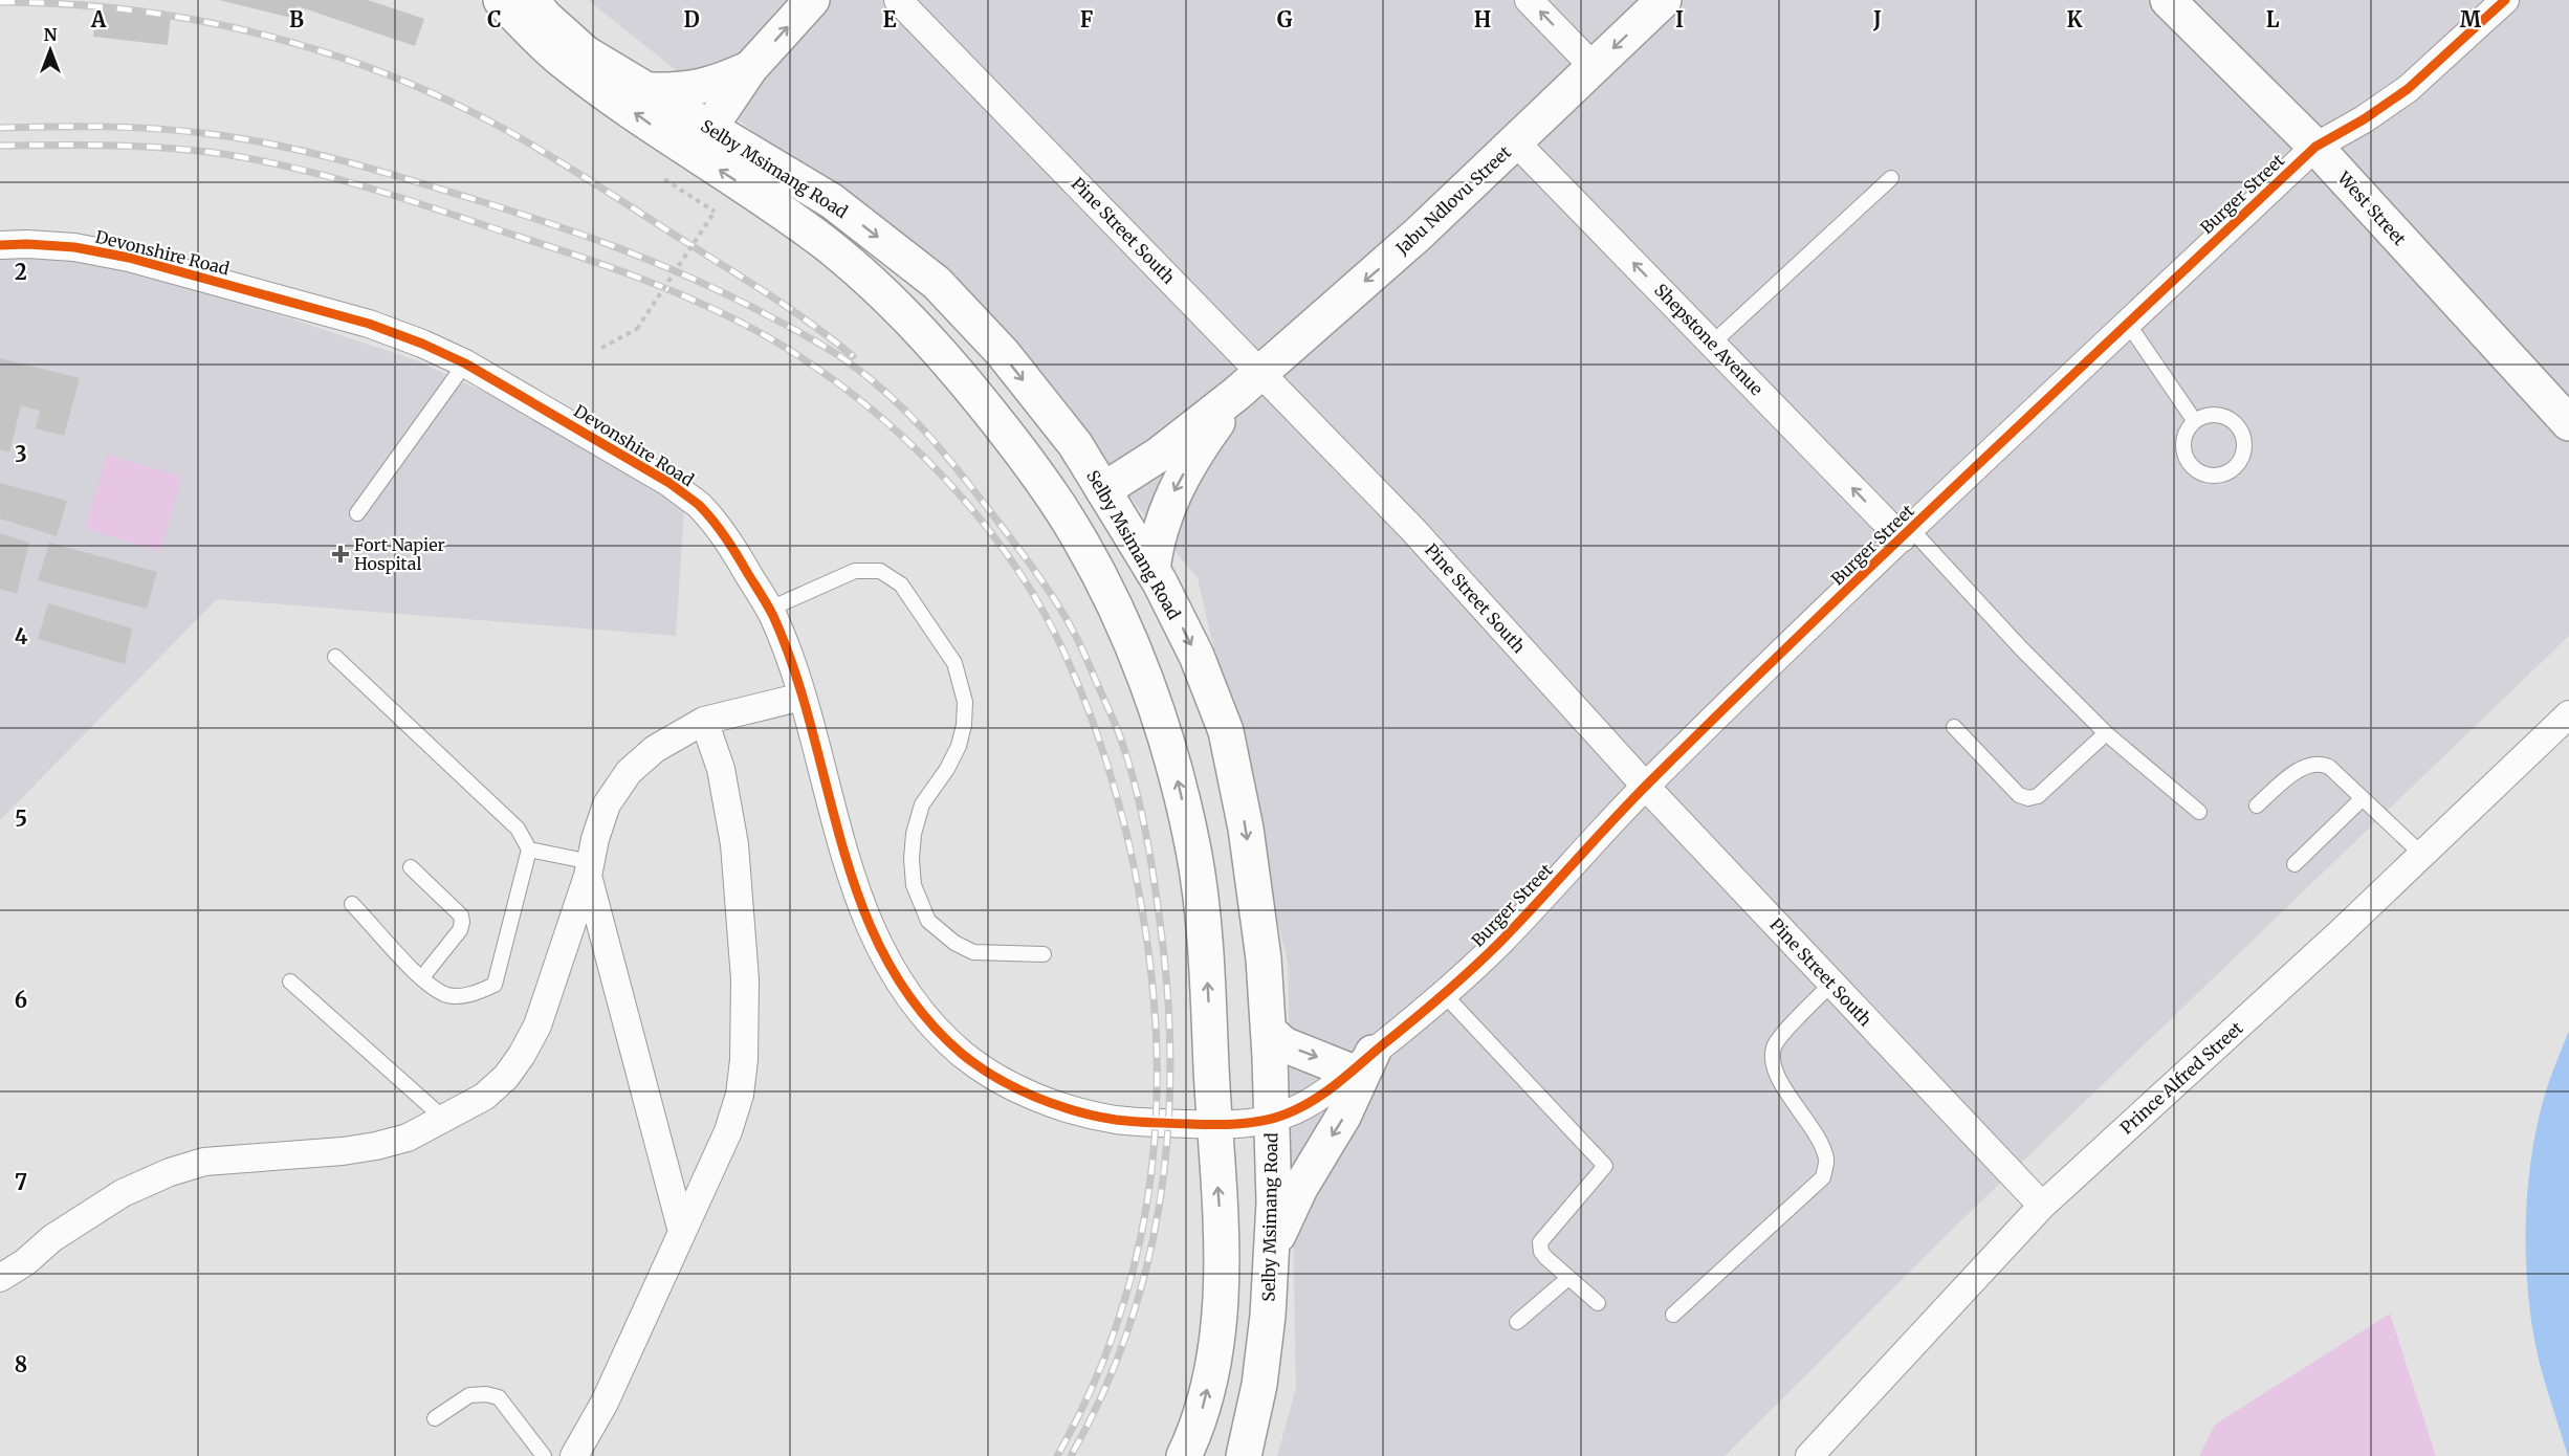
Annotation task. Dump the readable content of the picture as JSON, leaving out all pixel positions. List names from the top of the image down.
{
  "streets": {
    "main road": ["Selby Msimang Road", "Jabu Ndlovu Street", "West Street"],
    "street": [
      "Burger Street",
      "Pine Street South",
      "Devonshire Road",
      "Shepstone Avenue",
      "Prince Alfred Street"
    ]
  },
  "crossings": [
    ["Selby Msimang Road", "Burger Street"],
    ["Selby Msimang Road", "Jabu Ndlovu Street"],
    ["Selby Msimang Road", "Devonshire Road"],
    ["Burger Street", "West Street"],
    ["Burger Street", "Pine Street South"],
    ["Burger Street", "Devonshire Road"],
    ["Burger Street", "Shepstone Avenue"],
    ["Jabu Ndlovu Street", "Pine Street South"],
    ["Jabu Ndlovu Street", "Shepstone Avenue"],
    ["Pine Street South", "Prince Alfred Street"]
  ],
  "one_way": ["Jabu Ndlovu Street", "Shepstone Avenue"],
  "places": {
    "health": ["Fort Napier Hospital"]
  },
  "north": "top",
  "grid": {
    "columns": [
      "A",
      "B",
      "C",
      "D",
      "E",
      "F",
      "G",
      "H",
      "I",
      "J",
      "K",
      "L",
      "M"
    ],
    "rows": [
      "2",
      "3",
      "4",
      "5",
      "6",
      "7",
      "8"
    ]
  }
}
